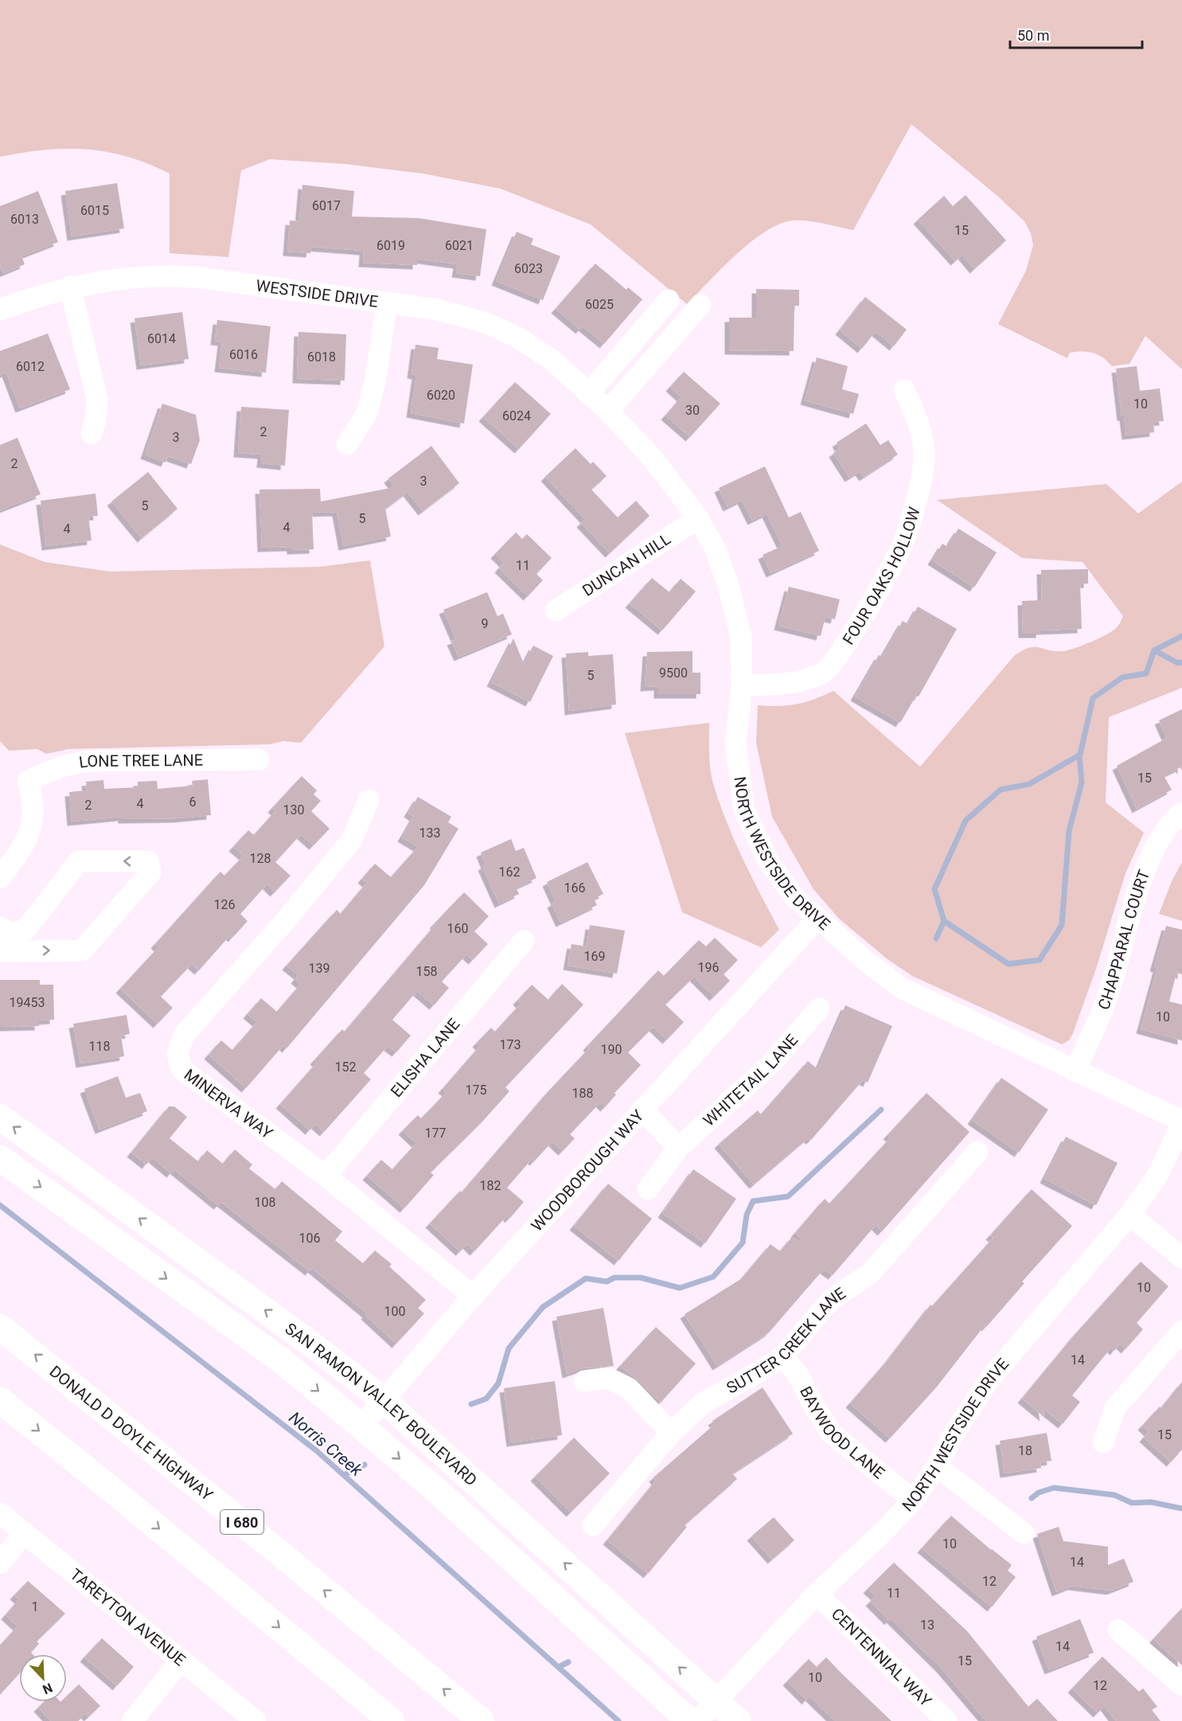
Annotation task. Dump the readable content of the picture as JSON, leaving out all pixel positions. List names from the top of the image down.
{
  "streets": {
    "main road": ["SAN RAMON VALLEY BOULEVARD", "DONALD D DOYLE HIGHWAY", "I 680"],
    "street": [
      "WESTSIDE DRIVE",
      "DUNCAN HILL",
      "FOUR OAKS HOLLOW",
      "LONE TREE LANE",
      "NORTH WESTSIDE DRIVE",
      "CHAPPARAL COURT",
      "ELISHA LANE",
      "WHITETAIL LANE",
      "MINERVA WAY",
      "WOODBOROUGH WAY",
      "SUTTER CREEK LANE",
      "BAYWOOD LANE",
      "TAREYTON AVENUE",
      "CENTENNIAL WAY"
    ]
  },
  "crossings": [
    ["WESTSIDE DRIVE", "NORTH WESTSIDE DRIVE"],
    ["DUNCAN HILL", "NORTH WESTSIDE DRIVE"],
    ["FOUR OAKS HOLLOW", "NORTH WESTSIDE DRIVE"],
    ["NORTH WESTSIDE DRIVE", "CHAPPARAL COURT"],
    ["NORTH WESTSIDE DRIVE", "WOODBOROUGH WAY"],
    ["NORTH WESTSIDE DRIVE", "SAN RAMON VALLEY BOULEVARD"],
    ["NORTH WESTSIDE DRIVE", "BAYWOOD LANE"],
    ["NORTH WESTSIDE DRIVE", "CENTENNIAL WAY"],
    ["ELISHA LANE", "MINERVA WAY"],
    ["MINERVA WAY", "WOODBOROUGH WAY"],
    ["WOODBOROUGH WAY", "SAN RAMON VALLEY BOULEVARD"],
    ["SUTTER CREEK LANE", "BAYWOOD LANE"]
  ],
  "water": ["Norris Creek"],
  "house_numbers": [
    "6017",
    "6015",
    "6013",
    "15",
    "6019",
    "6021",
    "6023",
    "6025",
    "6014",
    "6016",
    "6018",
    "6012",
    "6020",
    "10",
    "30",
    "6024",
    "2",
    "3",
    "2",
    "3",
    "5",
    "5",
    "4",
    "4",
    "11",
    "9",
    "9500",
    "5",
    "15",
    "6",
    "4",
    "2",
    "130",
    "133",
    "128",
    "162",
    "166",
    "126",
    "160",
    "169",
    "196",
    "139",
    "158",
    "19453",
    "10",
    "173",
    "118",
    "190",
    "152",
    "175",
    "188",
    "177",
    "182",
    "108",
    "106",
    "10",
    "100",
    "14",
    "15",
    "18",
    "10",
    "14",
    "12",
    "11",
    "1",
    "13",
    "14",
    "15",
    "10",
    "12"
  ],
  "scale_bar": "50 m",
  "north": "bottom right"
}
